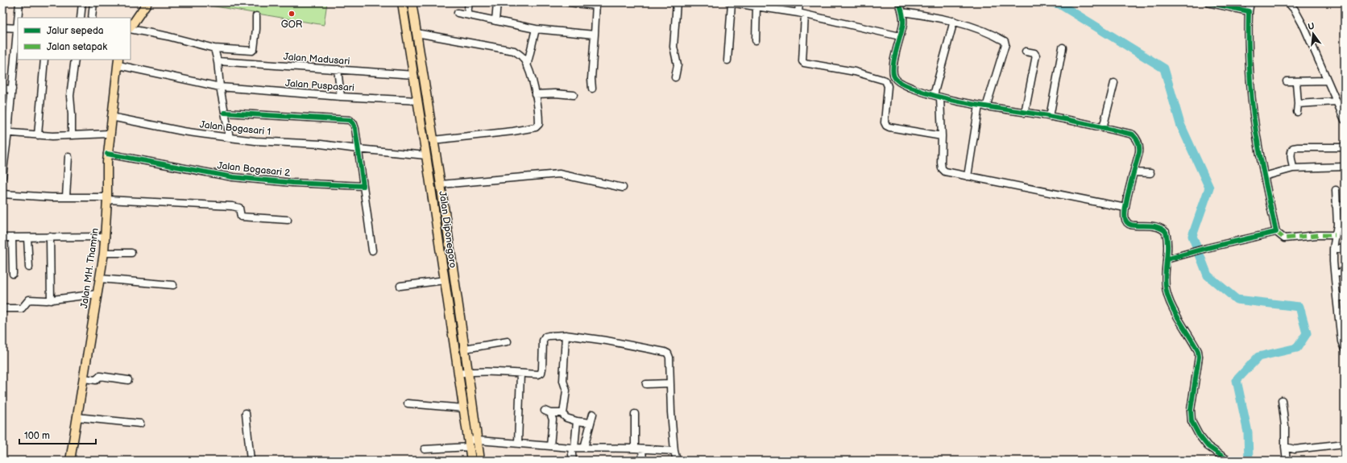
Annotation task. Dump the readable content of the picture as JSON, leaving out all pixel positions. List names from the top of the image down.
{
  "streets": {
    "main road": ["Jalan Diponegoro", "Jalan MH. Thamrin"],
    "street": [
      "Jalan Madusari",
      "Jalan Puspasari",
      "Jalan Bogasari 1",
      "Jalan Bogasari 2"
    ]
  },
  "crossings": [
    ["Jalan Madusari", "Jalan Diponegoro"],
    ["Jalan Puspasari", "Jalan Diponegoro"],
    ["Jalan Puspasari", "Jalan MH. Thamrin"],
    ["Jalan Bogasari 1", "Jalan Diponegoro"],
    ["Jalan Bogasari 1", "Jalan MH. Thamrin"],
    ["Jalan Bogasari 2", "Jalan MH. Thamrin"]
  ],
  "places": ["GOR"],
  "legend": ["Jalur sepeda", "Jalan setapak"],
  "scale_bar": "100 m",
  "north": "top"
}
